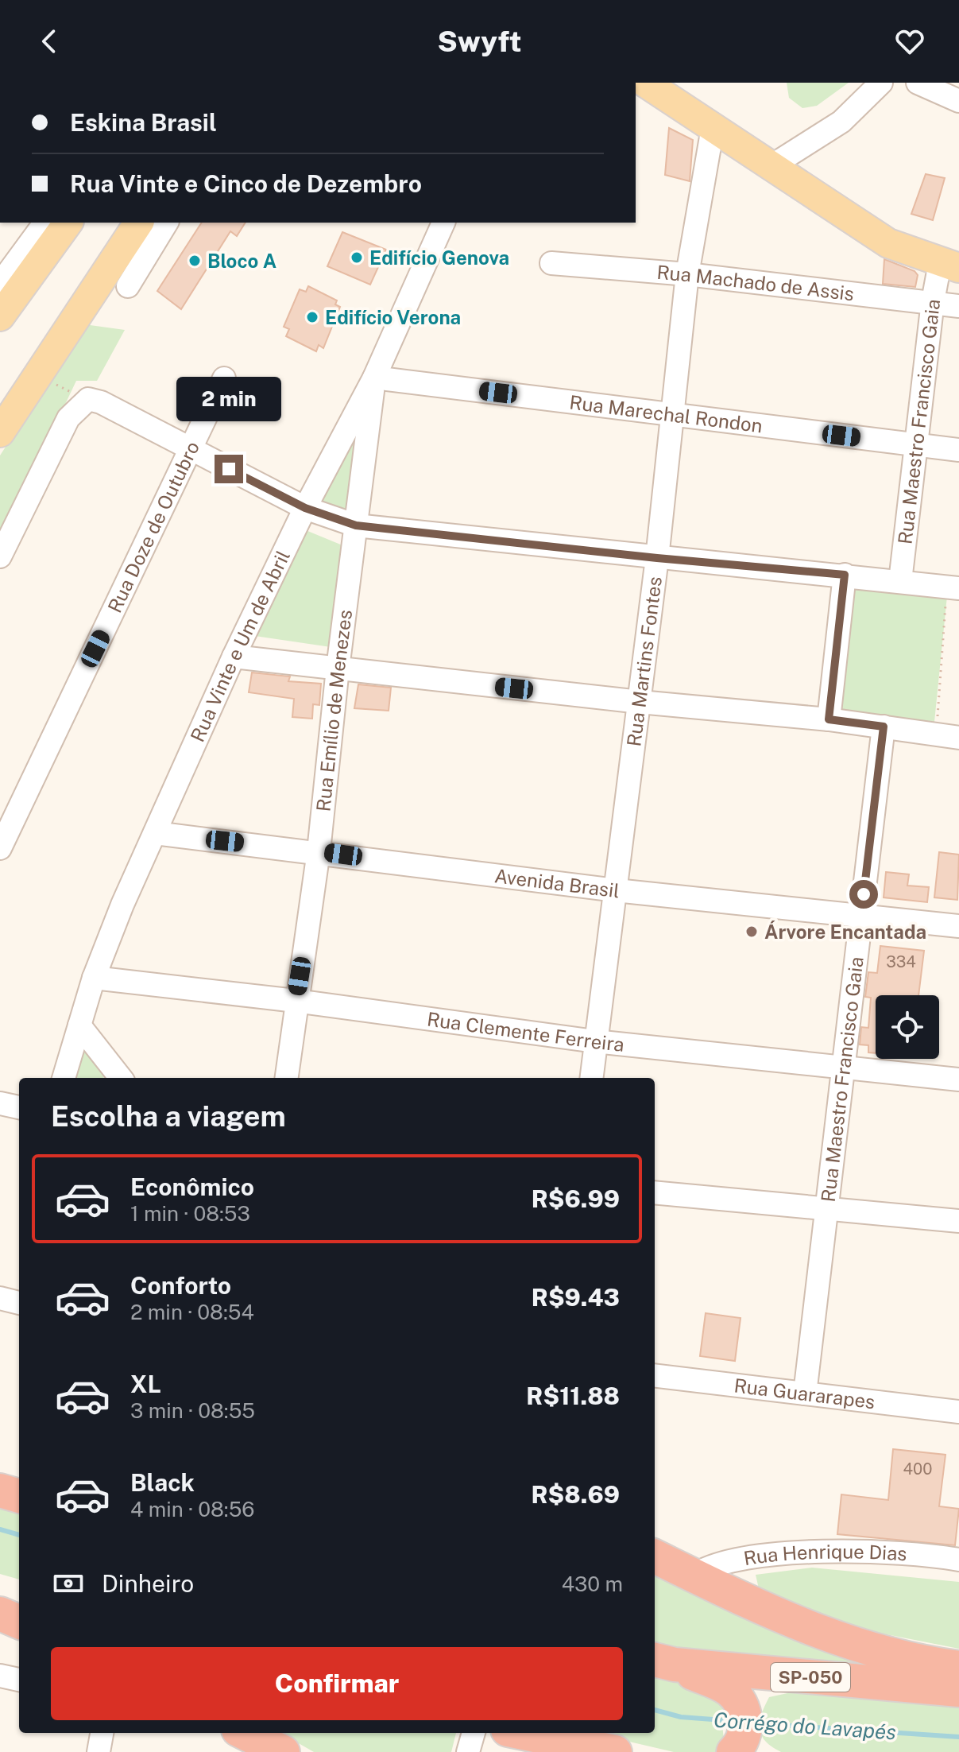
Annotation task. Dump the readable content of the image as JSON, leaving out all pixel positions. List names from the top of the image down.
{
  "streets": {
    "highway": ["SP-050"],
    "street": [
      "Rua Machado de Assis",
      "Rua Marechal Rondon",
      "Rua Maestro Francisco Gaia",
      "Rua Doze de Outubro",
      "Rua Vinte e Um de Abril",
      "Rua Martins Fontes",
      "Rua Emílio de Menezes",
      "Avenida Brasil",
      "Rua Clemente Ferreira",
      "Rua Guararapes",
      "Rua Henrique Dias"
    ]
  },
  "crossings": [
    ["Rua Machado de Assis", "Rua Maestro Francisco Gaia"],
    ["Rua Machado de Assis", "Rua Martins Fontes"],
    ["Rua Marechal Rondon", "Rua Maestro Francisco Gaia"],
    ["Rua Marechal Rondon", "Rua Vinte e Um de Abril"],
    ["Rua Marechal Rondon", "Rua Martins Fontes"],
    ["Rua Marechal Rondon", "Rua Emílio de Menezes"],
    ["Rua Maestro Francisco Gaia", "Avenida Brasil"],
    ["Rua Maestro Francisco Gaia", "Rua Clemente Ferreira"],
    ["Rua Maestro Francisco Gaia", "Rua Guararapes"],
    ["Rua Vinte e Um de Abril", "Rua Emílio de Menezes"],
    ["Rua Vinte e Um de Abril", "Avenida Brasil"],
    ["Rua Vinte e Um de Abril", "Rua Clemente Ferreira"],
    ["Rua Martins Fontes", "Avenida Brasil"],
    ["Rua Martins Fontes", "Rua Clemente Ferreira"],
    ["Rua Emílio de Menezes", "Avenida Brasil"],
    ["Rua Emílio de Menezes", "Rua Clemente Ferreira"]
  ],
  "water": ["Corrégo do Lavapés"],
  "places": [
    "Edifício Genova",
    "Bloco A",
    "Edifício Verona",
    "Árvore Encantada"
  ],
  "house_numbers": ["334", "400"],
  "page": {
    "header": "Swyft",
    "banner": ["Eskina Brasil", "Rua Vinte e Cinco de Dezembro"],
    "bubble": "2 min",
    "heading": "Escolha a viagem",
    "list": [
      {
        "name": "Econômico",
        "note": "1 min · 08:53",
        "value": "R$6.99"
      },
      {
        "name": "Conforto",
        "note": "2 min · 08:54",
        "value": "R$9.43"
      },
      {
        "name": "XL",
        "note": "3 min · 08:55",
        "value": "R$11.88"
      },
      {
        "name": "Black",
        "note": "4 min · 08:56",
        "value": "R$8.69"
      }
    ],
    "pay": ["Dinheiro", "430 m"],
    "buttons": "Confirmar"
  }
}
